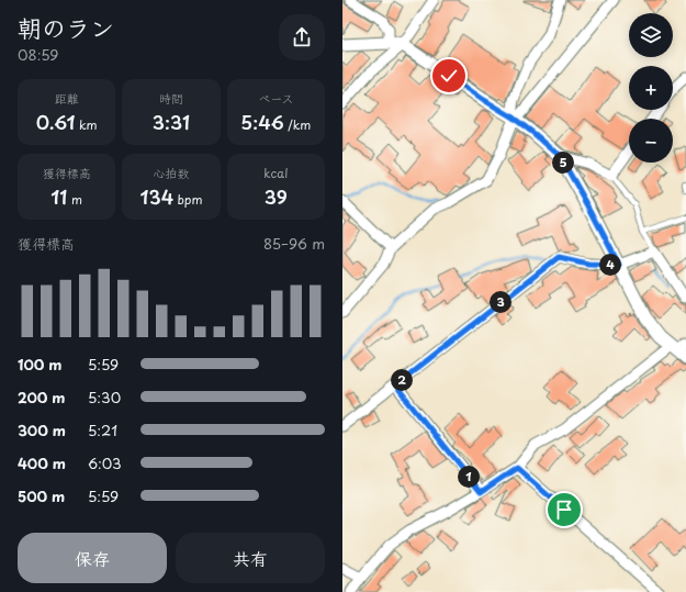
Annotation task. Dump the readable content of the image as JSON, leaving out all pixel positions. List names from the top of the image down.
{
  "page": {
    "heading": ["朝のラン", "08:59"],
    "map_buttons": ["+", "−"],
    "stats": [
      ["距離", "0.61 km"],
      ["時間", "3:31"],
      ["ペース", "5:46 /km"],
      ["獲得標高", "11 m"],
      ["心拍数", "134 bpm"],
      ["kcal", "39"]
    ],
    "pins": [
      "5",
      "4",
      "3",
      "2",
      "1"
    ],
    "chart": ["獲得標高", "85–96 m"],
    "list": [
      {
        "name": "100 m",
        "note": "5:59"
      },
      {
        "name": "200 m",
        "note": "5:30"
      },
      {
        "name": "300 m",
        "note": "5:21"
      },
      {
        "name": "400 m",
        "note": "6:03"
      },
      {
        "name": "500 m",
        "note": "5:59"
      }
    ],
    "buttons": ["保存", "共有"]
  }
}
